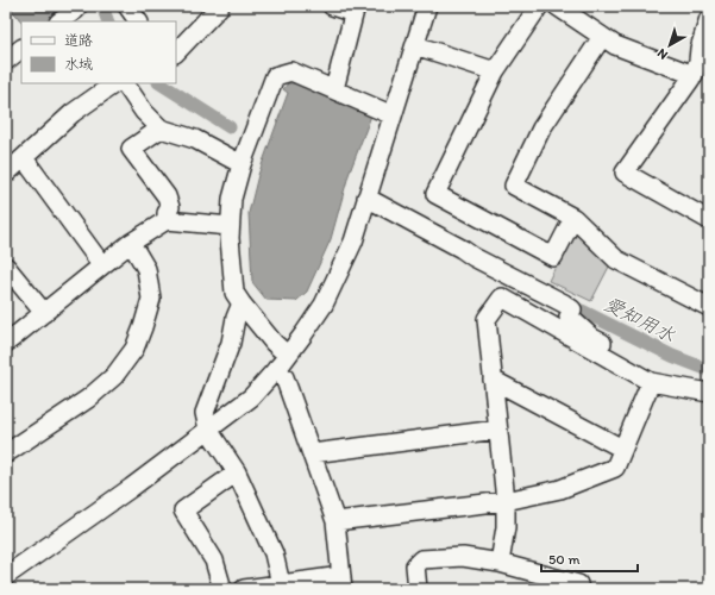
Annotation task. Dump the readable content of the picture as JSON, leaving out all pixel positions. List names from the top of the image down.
{
  "water": ["愛知用水"],
  "legend": ["道路", "水域"],
  "scale_bar": "50 m",
  "north": "bottom left"
}
